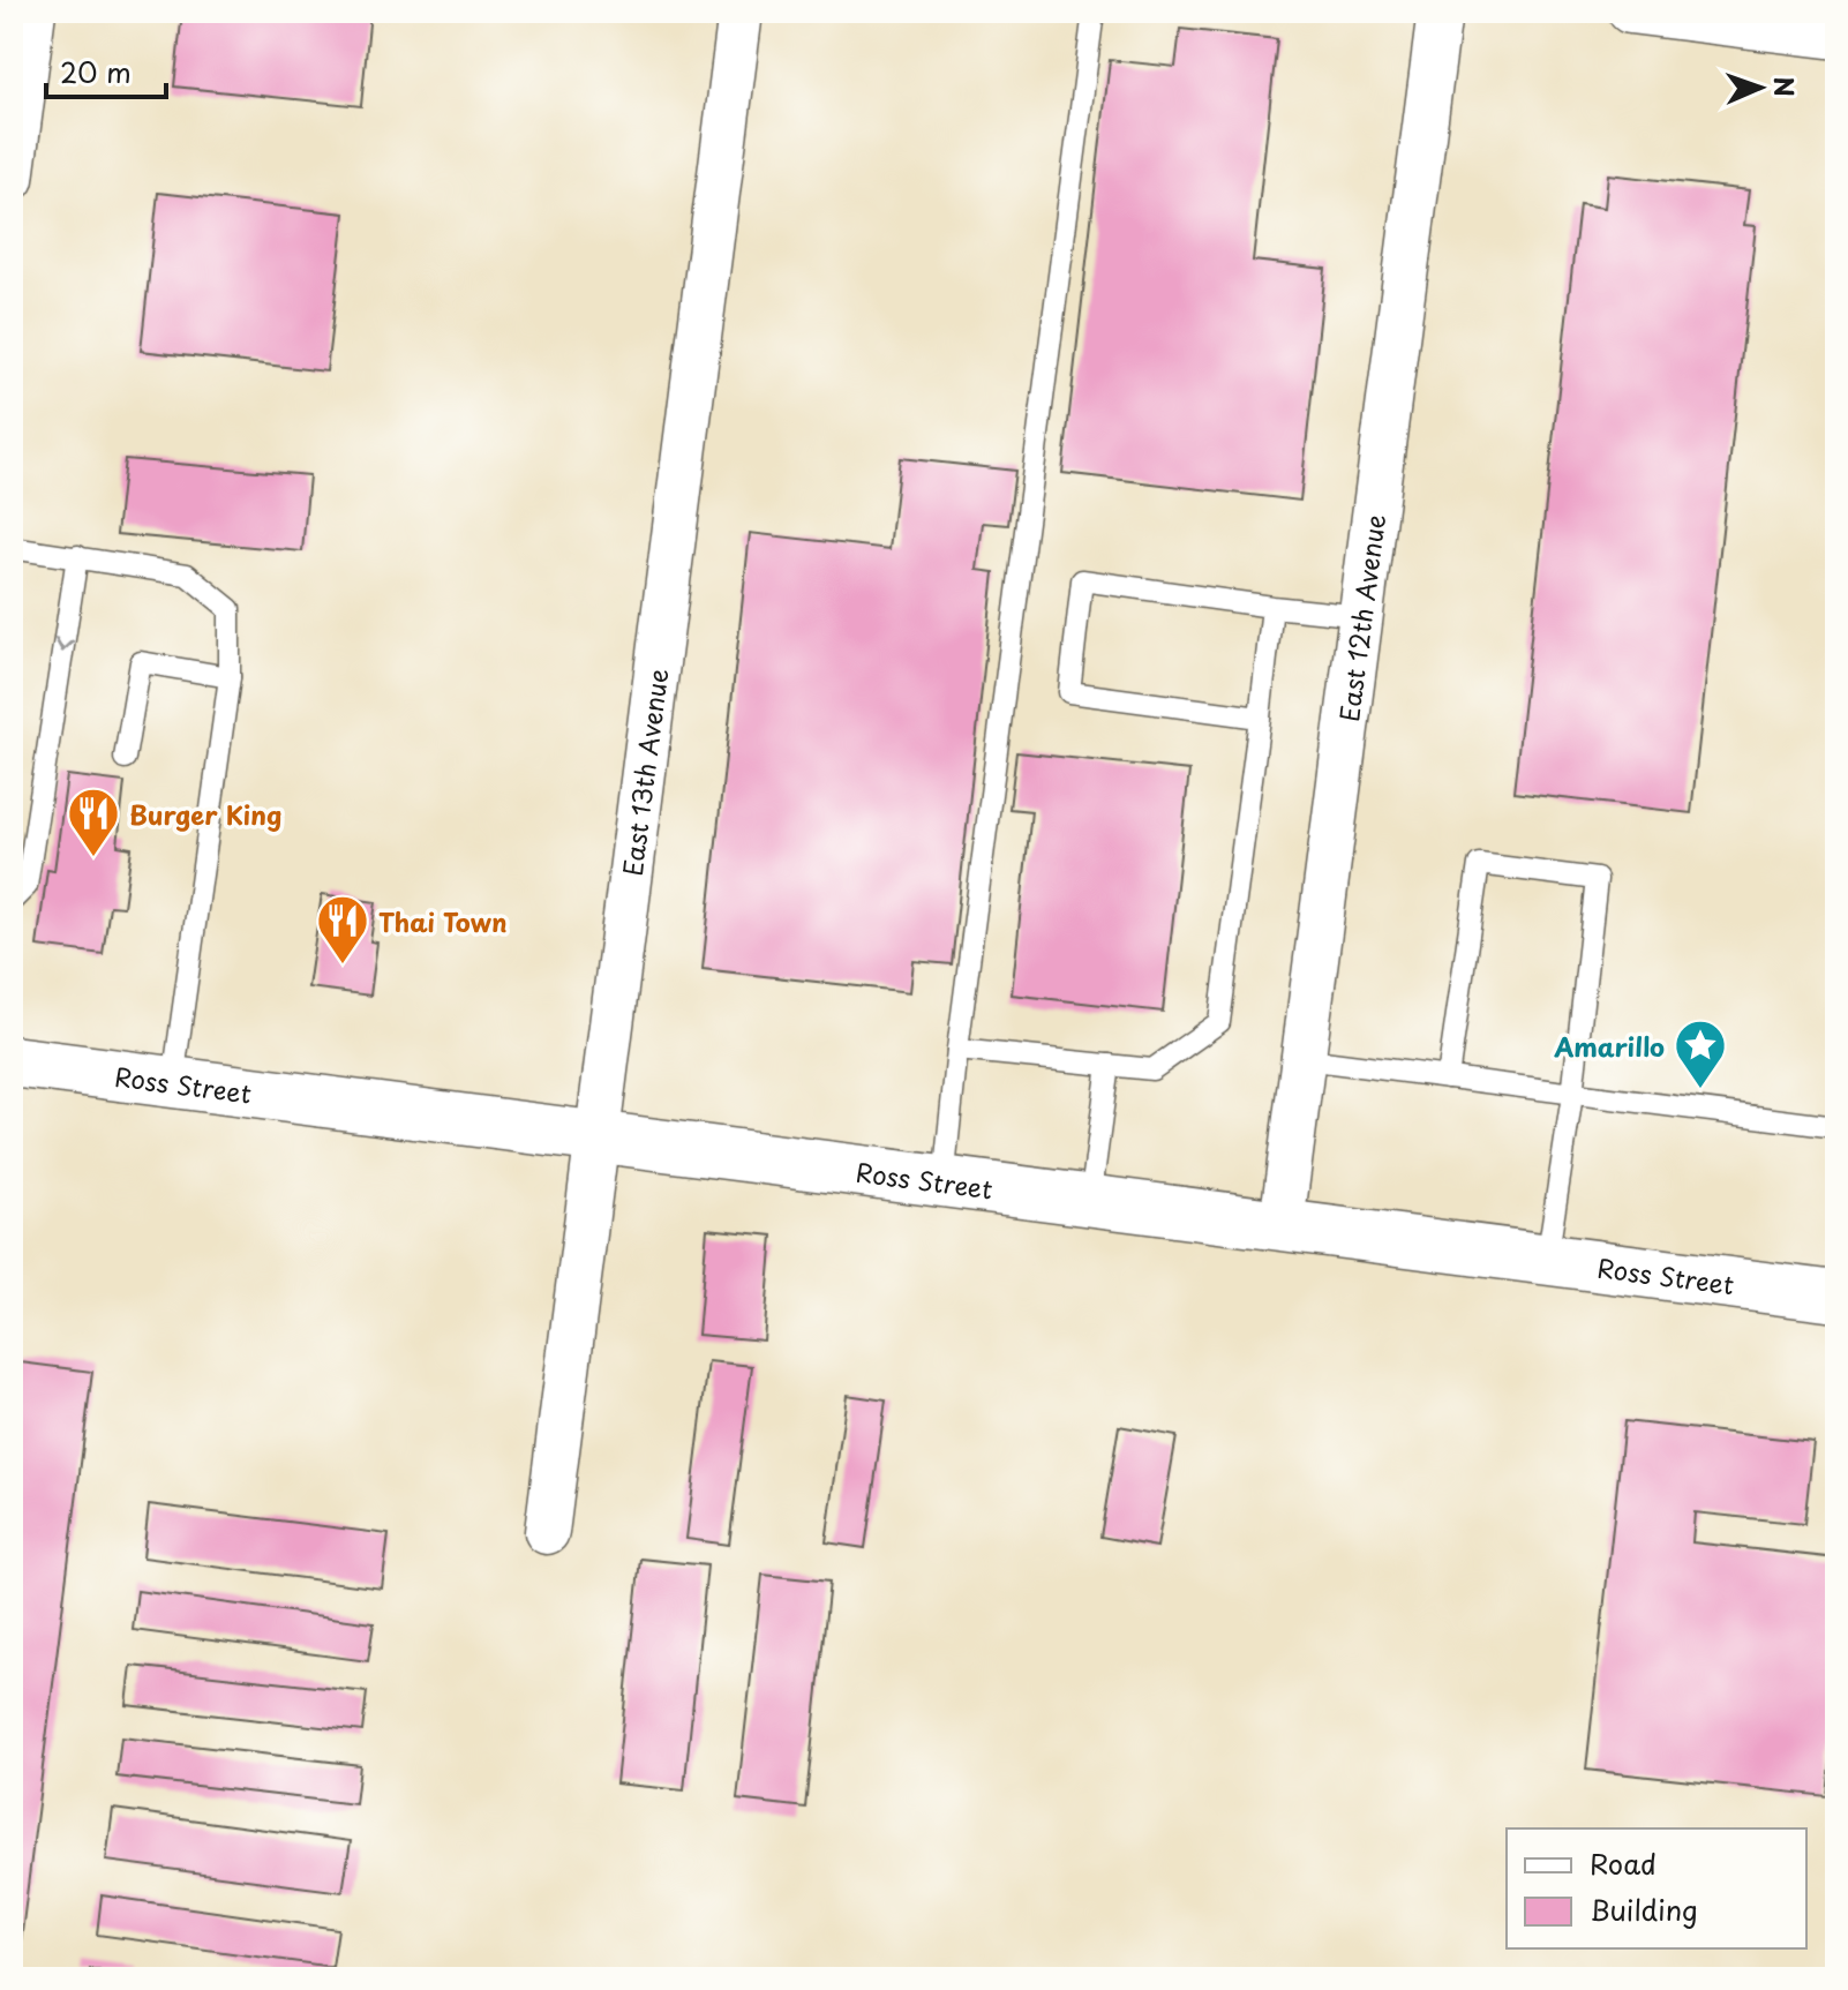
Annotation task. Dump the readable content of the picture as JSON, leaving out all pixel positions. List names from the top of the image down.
{
  "streets": {
    "main road": ["Ross Street"],
    "street": ["East 12th Avenue", "East 13th Avenue"]
  },
  "crossings": [
    ["East 12th Avenue", "Ross Street"],
    ["East 13th Avenue", "Ross Street"]
  ],
  "places": {
    "restaurant": ["Burger King", "Thai Town"],
    "place": ["Amarillo"]
  },
  "legend": ["Road", "Building"],
  "scale_bar": "20 m",
  "north": "right"
}
